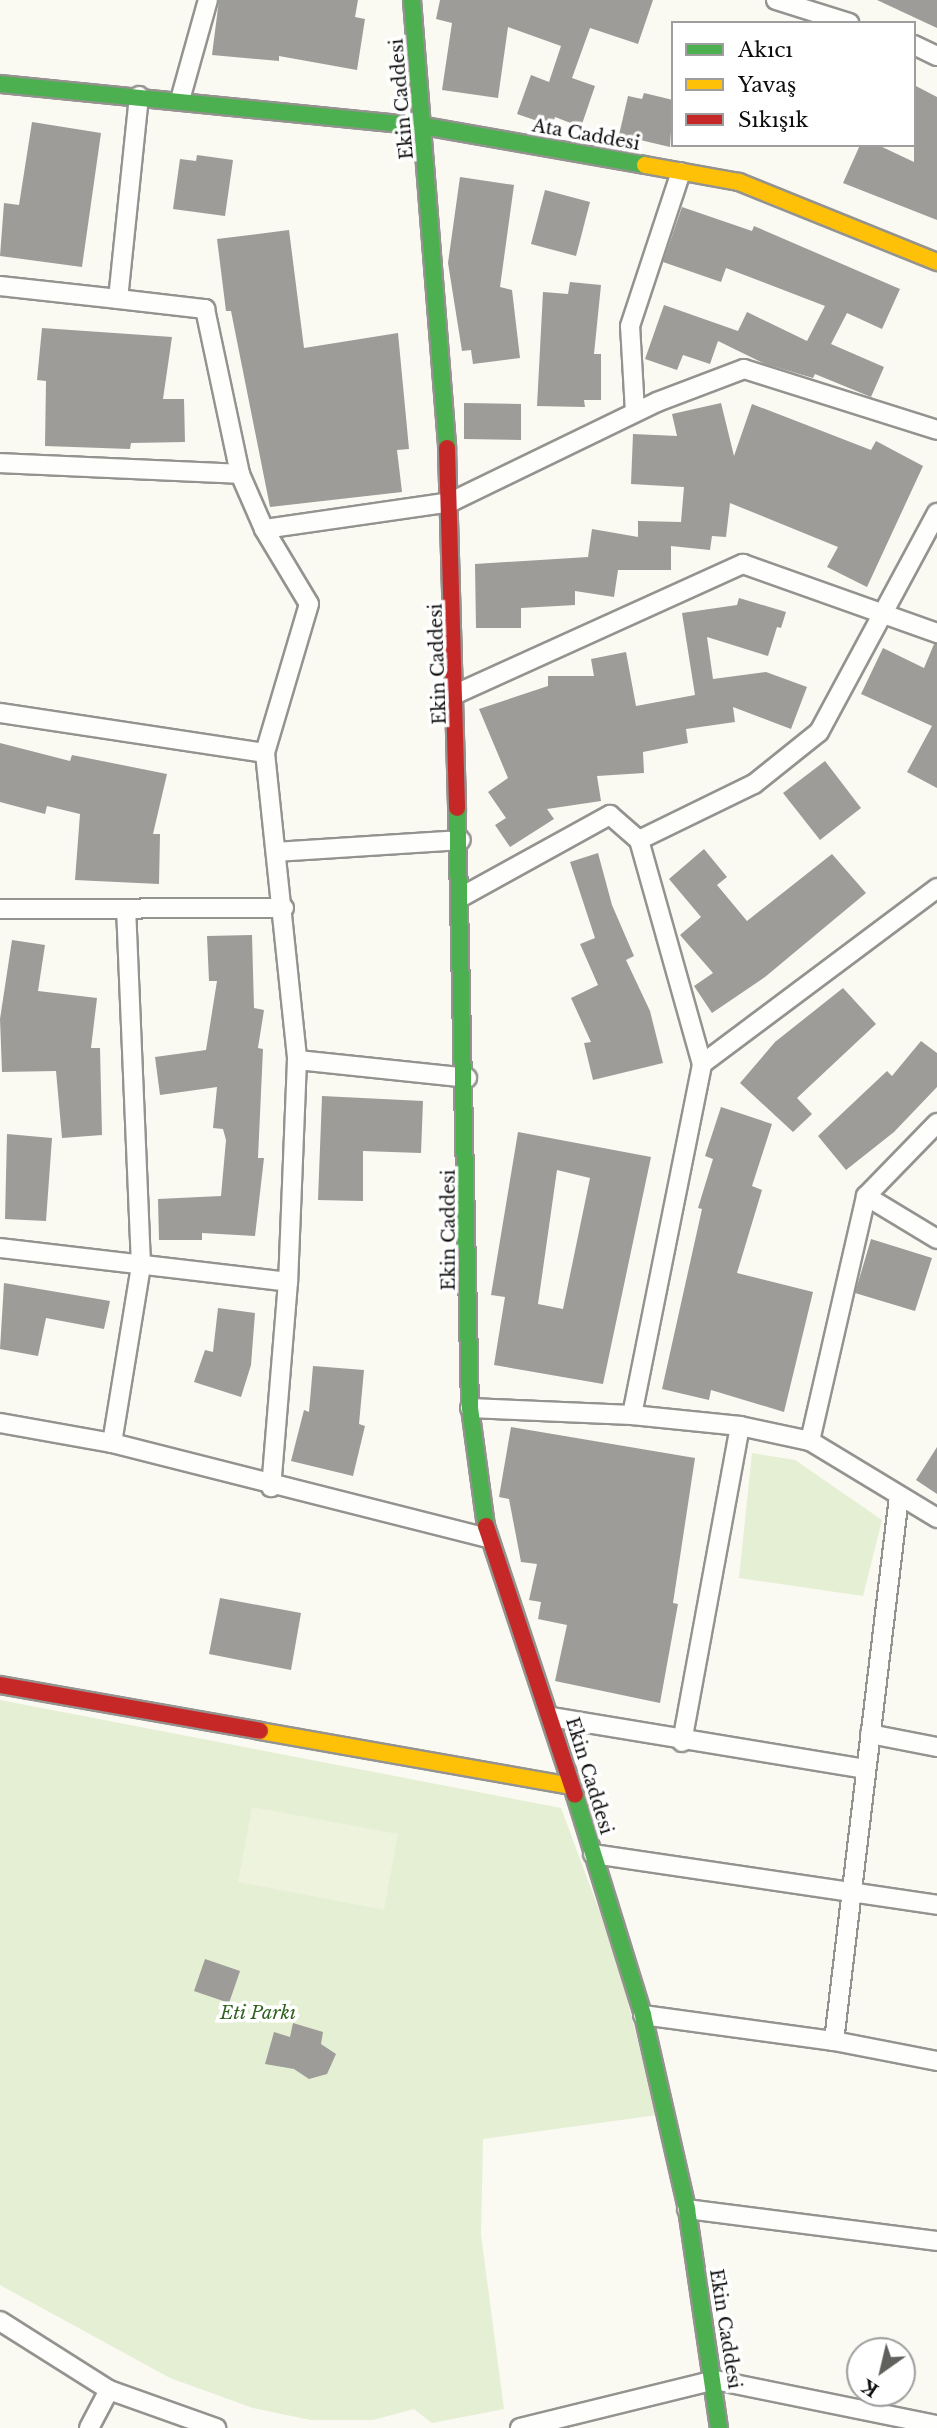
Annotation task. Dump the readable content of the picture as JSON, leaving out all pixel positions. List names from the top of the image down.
{
  "streets": {
    "street": ["Ekin Caddesi", "Ata Caddesi"]
  },
  "crossings": [
    ["Ekin Caddesi", "Ata Caddesi"]
  ],
  "parks": ["Eti Parkı"],
  "legend": ["Akıcı", "Yavaş", "Sıkışık"],
  "north": "bottom left"
}
